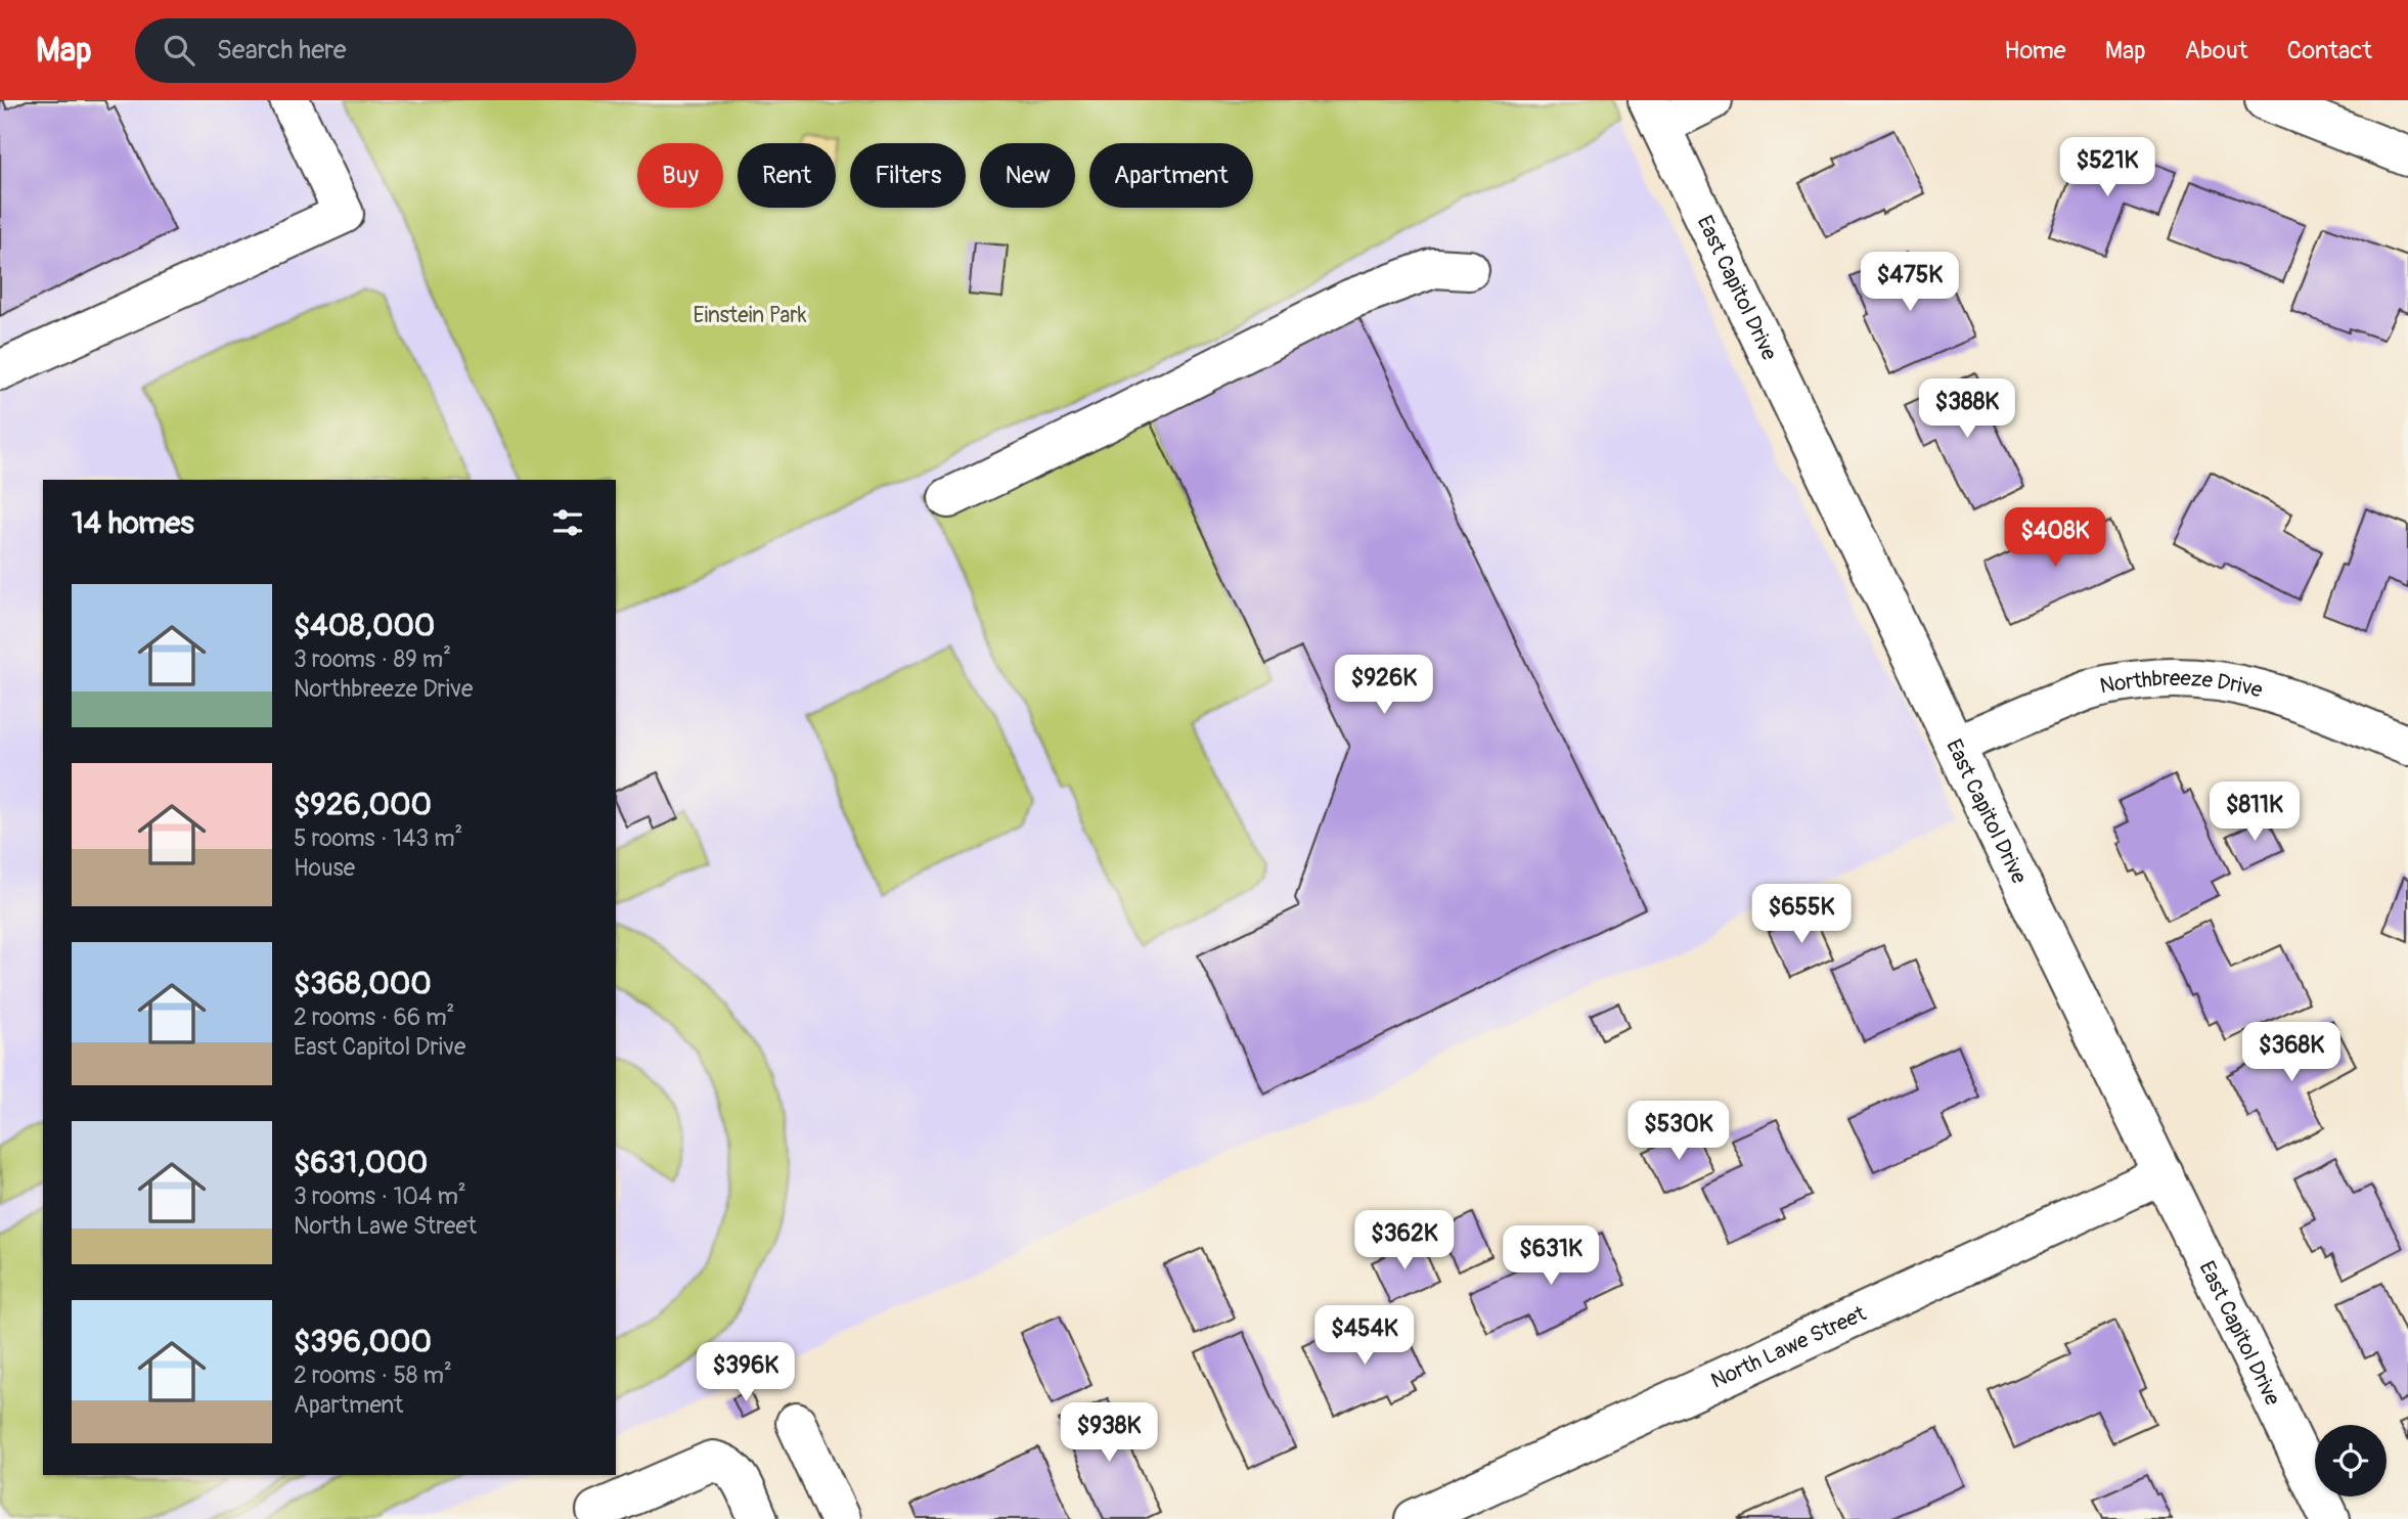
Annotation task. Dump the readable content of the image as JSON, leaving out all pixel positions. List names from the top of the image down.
{
  "streets": {
    "street": ["East Capitol Drive", "Northbreeze Drive", "North Lawe Street"]
  },
  "crossings": [
    ["East Capitol Drive", "Northbreeze Drive"],
    ["East Capitol Drive", "North Lawe Street"]
  ],
  "parks": ["Einstein Park"],
  "page": {
    "header": "Map",
    "search": "Search here",
    "nav": [
      "Home",
      "Map",
      "About",
      "Contact"
    ],
    "price": [
      "$521K",
      "$475K",
      "$388K",
      "$408K",
      "$926K",
      "$811K",
      "$655K",
      "$368K",
      "$530K",
      "$362K",
      "$631K",
      "$454K",
      "$396K",
      "$938K"
    ],
    "chip": [
      "Buy",
      "Rent",
      "Filters",
      "New",
      "Apartment"
    ],
    "heading": "14 homes",
    "list": [
      {
        "name": "$408,000",
        "note": "3 rooms · 89 m² · Northbreeze Drive"
      },
      {
        "name": "$926,000",
        "note": "5 rooms · 143 m² · House"
      },
      {
        "name": "$368,000",
        "note": "2 rooms · 66 m² · East Capitol Drive"
      },
      {
        "name": "$631,000",
        "note": "3 rooms · 104 m² · North Lawe Street"
      },
      {
        "name": "$396,000",
        "note": "2 rooms · 58 m² · Apartment"
      }
    ]
  }
}
